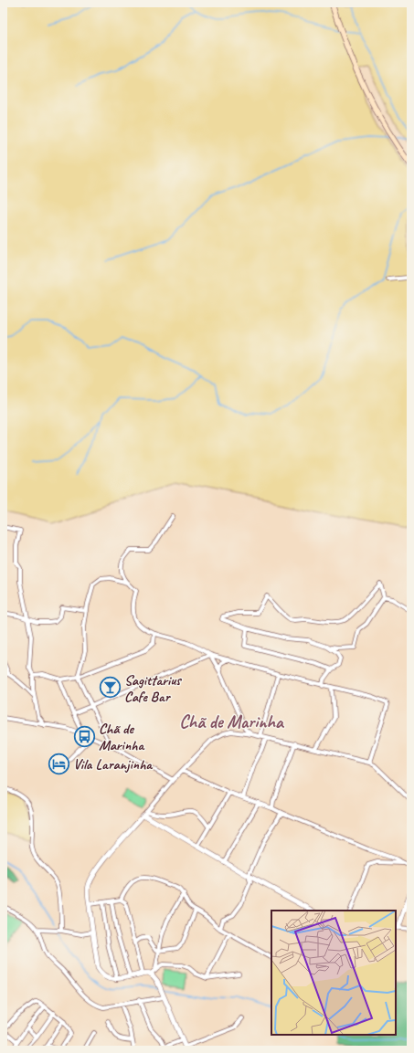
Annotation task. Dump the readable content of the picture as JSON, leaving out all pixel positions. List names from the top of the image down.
{
  "districts": ["Chã de Marinha"],
  "places": {
    "bar": ["Sagittarius Cafe Bar"],
    "bus stop": ["Chã de Marinha"],
    "hotel": ["Vila Laranjinha"]
  }
}
